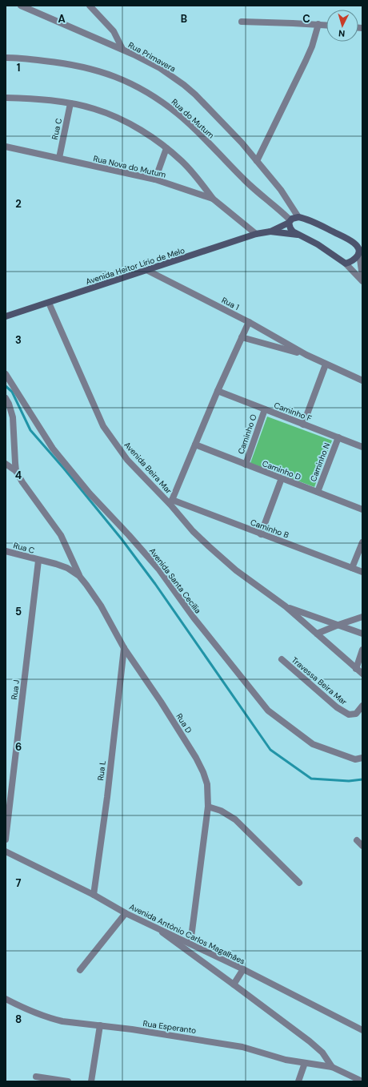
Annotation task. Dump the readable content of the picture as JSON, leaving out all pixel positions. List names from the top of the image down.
{
  "streets": {
    "main road": ["Avenida Heitor Lírio de Melo"],
    "street": [
      "Rua Primavera",
      "Rua do Mutum",
      "Rua C",
      "Rua Nova do Mutum",
      "Rua 1",
      "Caminho F",
      "Caminho O",
      "Caminho N",
      "Avenida Beira Mar",
      "Caminho D",
      "Caminho B",
      "Avenida Santa Cecília",
      "Travessa Beira Mar",
      "Rua J",
      "Rua D",
      "Rua L",
      "Avenida Antônio Carlos Magalhães",
      "Rua Esperanto"
    ]
  },
  "crossings": [
    ["Rua Primavera", "Avenida Heitor Lírio de Melo"],
    ["Rua do Mutum", "Avenida Heitor Lírio de Melo"],
    ["Rua C", "Rua Nova do Mutum"],
    ["Rua C", "Rua J"],
    ["Rua C", "Rua D"],
    ["Rua Nova do Mutum", "Avenida Heitor Lírio de Melo"],
    ["Avenida Heitor Lírio de Melo", "Rua 1"],
    ["Avenida Heitor Lírio de Melo", "Avenida Beira Mar"],
    ["Caminho F", "Caminho O"],
    ["Caminho F", "Caminho N"],
    ["Caminho O", "Caminho D"],
    ["Caminho N", "Caminho D"],
    ["Avenida Beira Mar", "Caminho B"],
    ["Rua J", "Rua D"],
    ["Rua D", "Rua L"],
    ["Rua D", "Avenida Antônio Carlos Magalhães"],
    ["Rua L", "Avenida Antônio Carlos Magalhães"]
  ],
  "north": "bottom",
  "grid": {
    "columns": ["A", "B", "C"],
    "rows": [
      "1",
      "2",
      "3",
      "4",
      "5",
      "6",
      "7",
      "8"
    ]
  }
}
